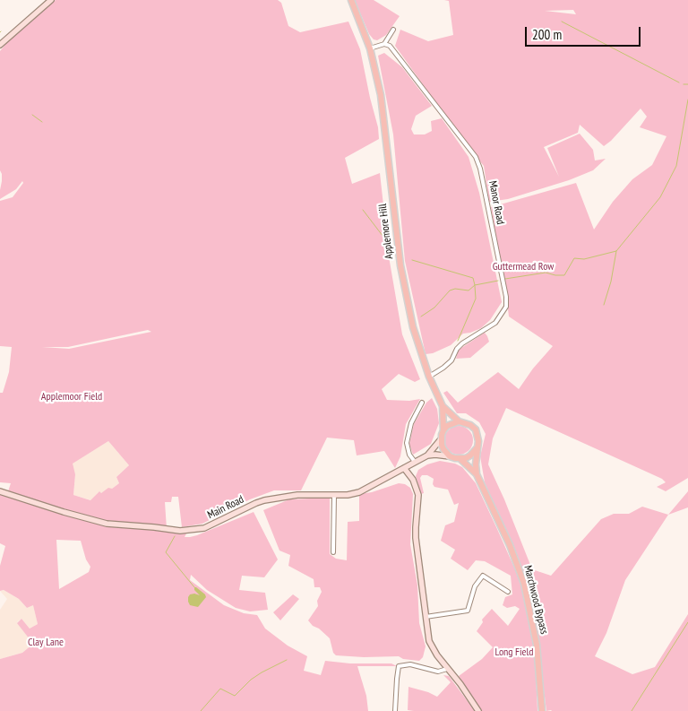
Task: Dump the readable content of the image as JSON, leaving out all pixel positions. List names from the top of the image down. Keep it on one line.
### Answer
{"streets":{"main road":["Applemore Hill","Marchwood Bypass"],"street":["Manor Road","Main Road"]},"crossings":[["Manor Road","Applemore Hill"],["Applemore Hill","Main Road"],["Applemore Hill","Marchwood Bypass"],["Main Road","Marchwood Bypass"]],"parks":["Guttermead Row","Applemoor Field","Clay Lane","Long Field"],"scale_bar":"200 m"}
